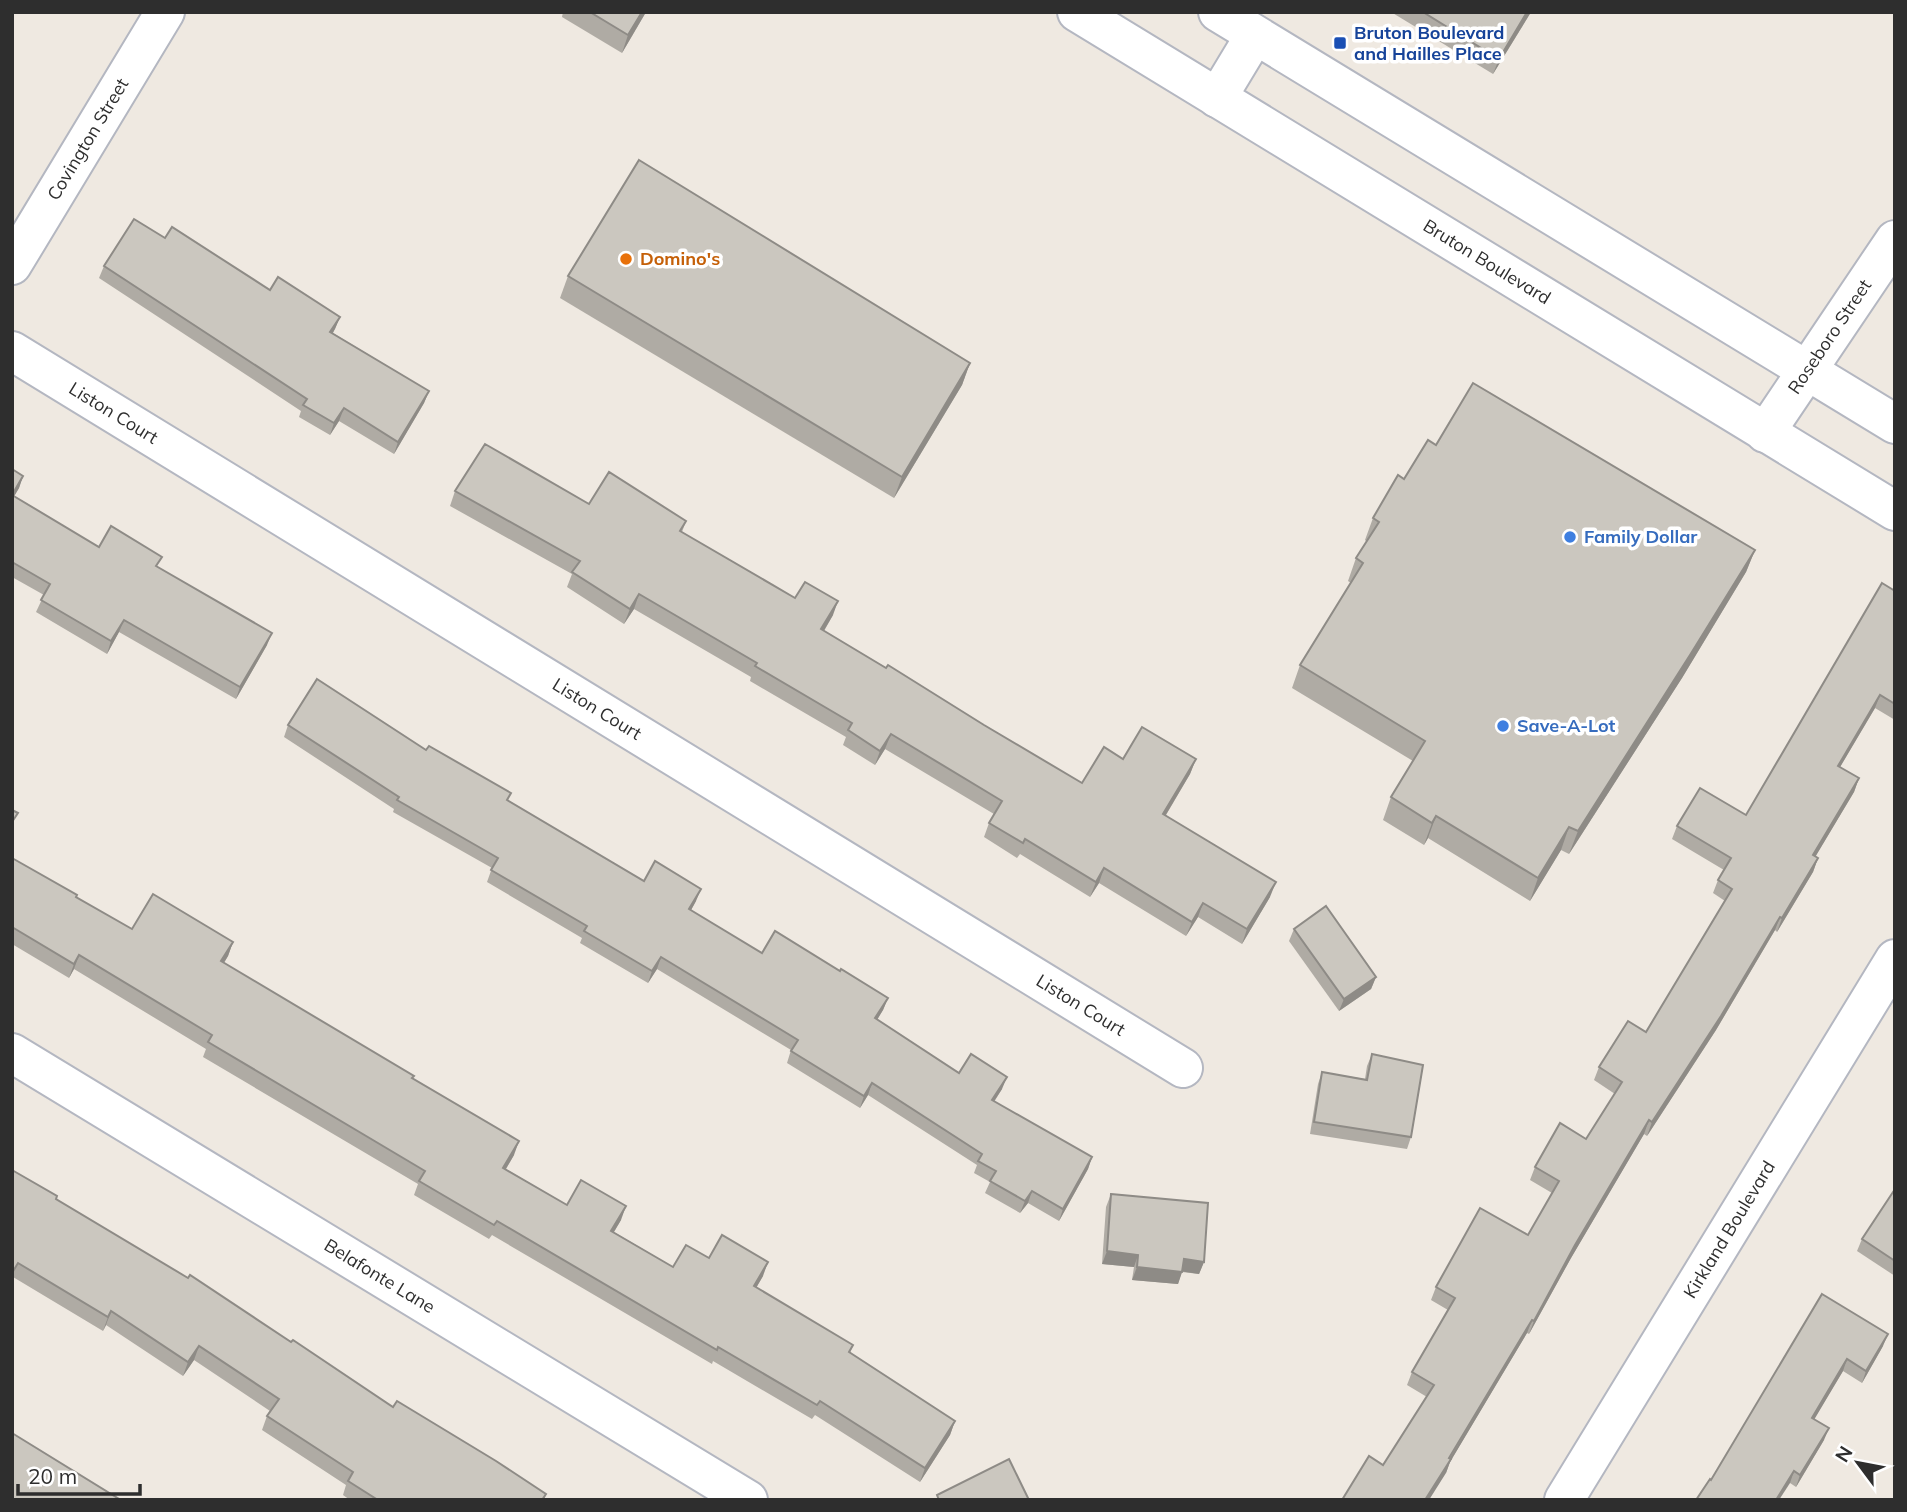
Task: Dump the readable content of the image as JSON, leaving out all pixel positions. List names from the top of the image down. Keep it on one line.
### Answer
{"streets":{"street":["Covington Street","Bruton Boulevard","Roseboro Street","Liston Court","Kirkland Boulevard","Belafonte Lane"]},"crossings":[["Bruton Boulevard","Roseboro Street"]],"places":{"transit":["Bruton Boulevard and Hailles Place"],"other":["Domino's","Family Dollar","Save-A-Lot"]},"scale_bar":"20 m","north":"top left"}
